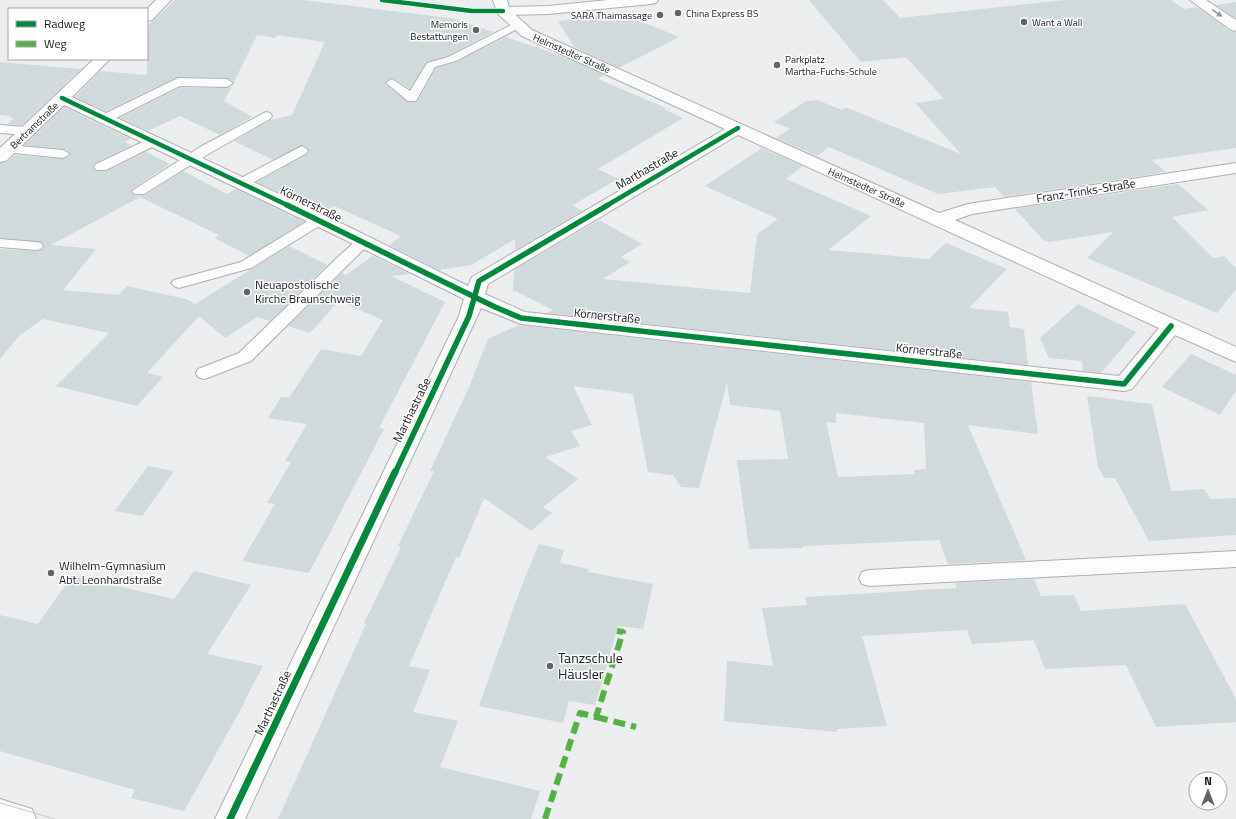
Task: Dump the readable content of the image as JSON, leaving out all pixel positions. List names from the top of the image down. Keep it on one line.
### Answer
{"streets":{"street":["Helmstedter Straße","Bertramstraße","Marthastraße","Franz-Trinks-Straße","Körnerstraße"]},"crossings":[["Helmstedter Straße","Marthastraße"],["Helmstedter Straße","Franz-Trinks-Straße"],["Helmstedter Straße","Körnerstraße"],["Bertramstraße","Körnerstraße"],["Marthastraße","Körnerstraße"]],"places":["China Express BS","SARA Thaimassage","Want a Wall","Memoris Bestattungen","Parkplatz Martha-Fuchs-Schule","Neuapostolische Kirche Braunschweig","Wilhelm-Gymnasium Abt. Leonhardstraße","Tanzschule Häusler"],"legend":["Radweg","Weg"],"north":"top"}
